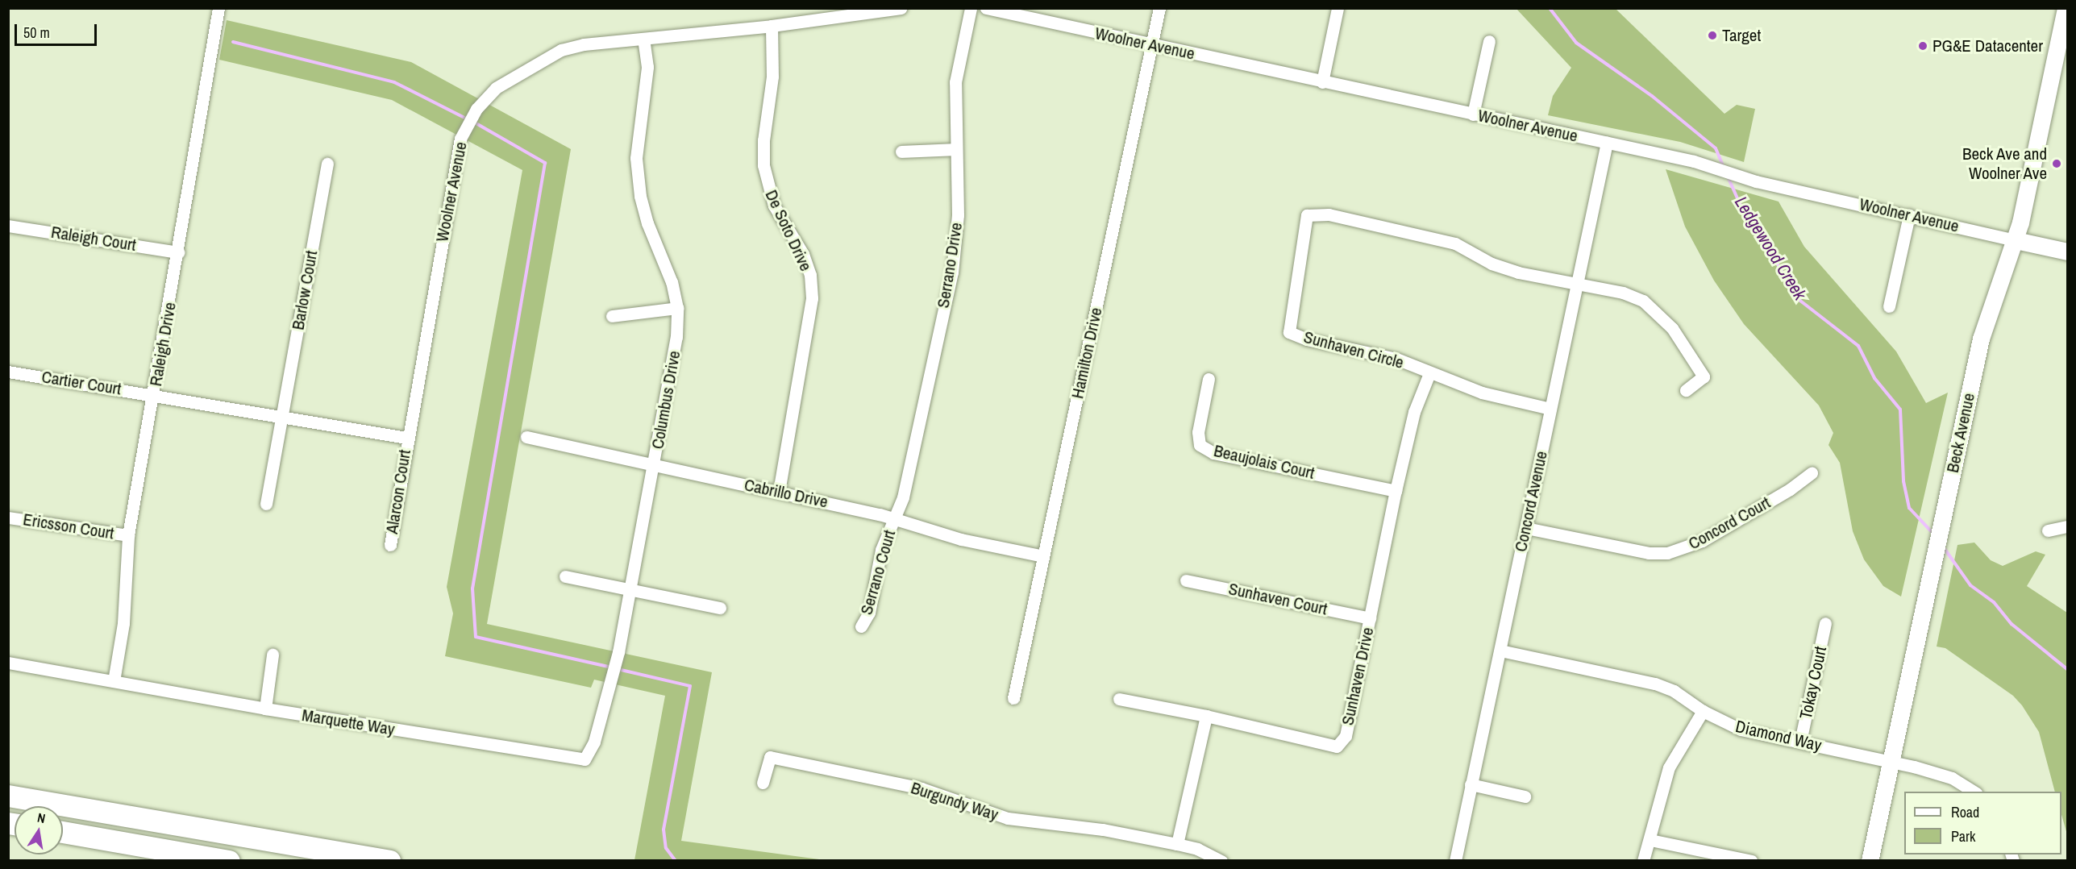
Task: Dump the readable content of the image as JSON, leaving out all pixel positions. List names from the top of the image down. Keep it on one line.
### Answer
{"streets":{"street":["Woolner Avenue","De Soto Drive","Raleigh Court","Serrano Drive","Barlow Court","Raleigh Drive","Sunhaven Circle","Hamilton Drive","Cartier Court","Columbus Drive","Beck Avenue","Beaujolais Court","Alarcon Court","Cabrillo Drive","Concord Avenue","Concord Court","Ericsson Court","Serrano Court","Sunhaven Court","Sunhaven Drive","Tokay Court","Marquette Way","Diamond Way","Burgundy Way"]},"crossings":[["Woolner Avenue","De Soto Drive"],["Woolner Avenue","Hamilton Drive"],["Woolner Avenue","Columbus Drive"],["Woolner Avenue","Beck Avenue"],["Woolner Avenue","Alarcon Court"],["Woolner Avenue","Concord Avenue"],["De Soto Drive","Cabrillo Drive"],["Raleigh Court","Raleigh Drive"],["Serrano Drive","Cabrillo Drive"],["Serrano Drive","Serrano Court"],["Raleigh Drive","Cartier Court"],["Raleigh Drive","Ericsson Court"],["Raleigh Drive","Marquette Way"],["Sunhaven Circle","Concord Avenue"],["Sunhaven Circle","Sunhaven Drive"],["Hamilton Drive","Cabrillo Drive"],["Columbus Drive","Cabrillo Drive"],["Columbus Drive","Marquette Way"],["Beck Avenue","Diamond Way"],["Beaujolais Court","Sunhaven Drive"],["Cabrillo Drive","Serrano Court"],["Concord Avenue","Concord Court"],["Concord Avenue","Diamond Way"],["Sunhaven Court","Sunhaven Drive"],["Tokay Court","Diamond Way"]],"water":["Ledgewood Creek"],"places":["Target","PG&E Datacenter","Beck Ave and Woolner Ave"],"legend":["Road","Park"],"scale_bar":"50 m","north":"top"}
